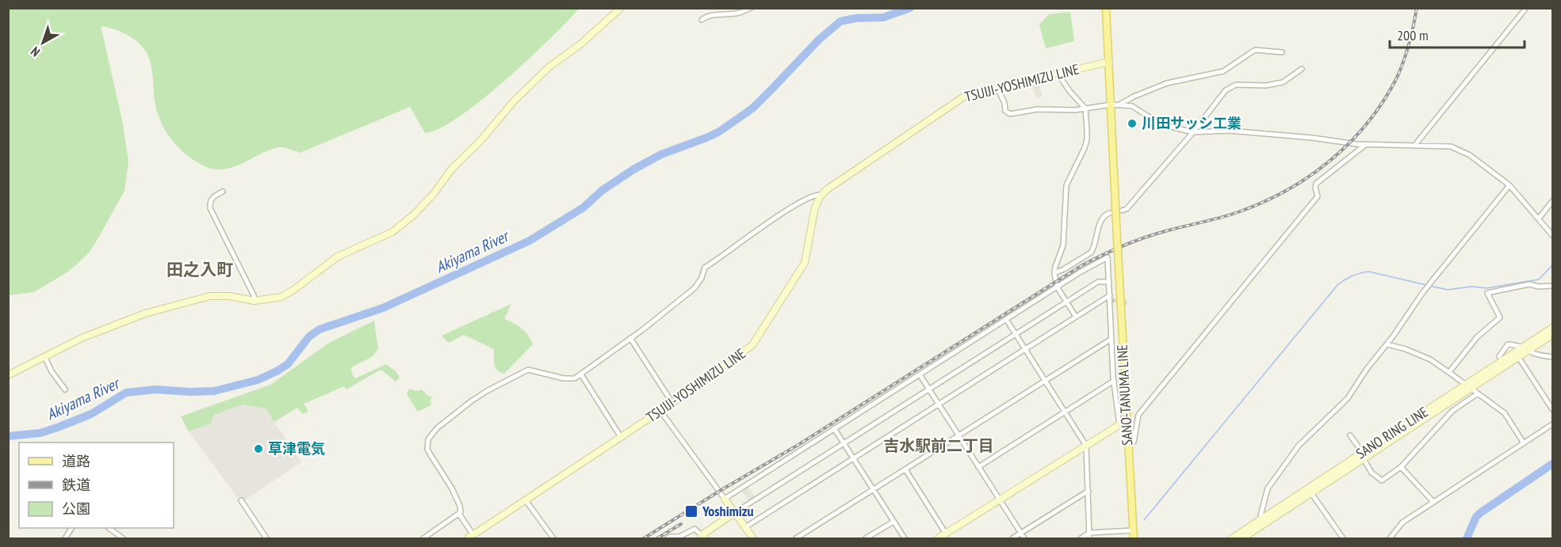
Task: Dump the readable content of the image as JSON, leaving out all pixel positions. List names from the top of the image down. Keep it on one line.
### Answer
{"streets":{"main road":["TSUIJI-YOSHIMIZU LINE","SANO-TANUMA LINE","SANO RING LINE"]},"districts":["田之入町","吉水駅前二丁目"],"water":["Akiyama River"],"places":{"other":["川田サッシ工業","草津電気"],"transit":["Yoshimizu"]},"legend":["道路","鉄道","公園"],"scale_bar":"200 m","north":"bottom left"}
